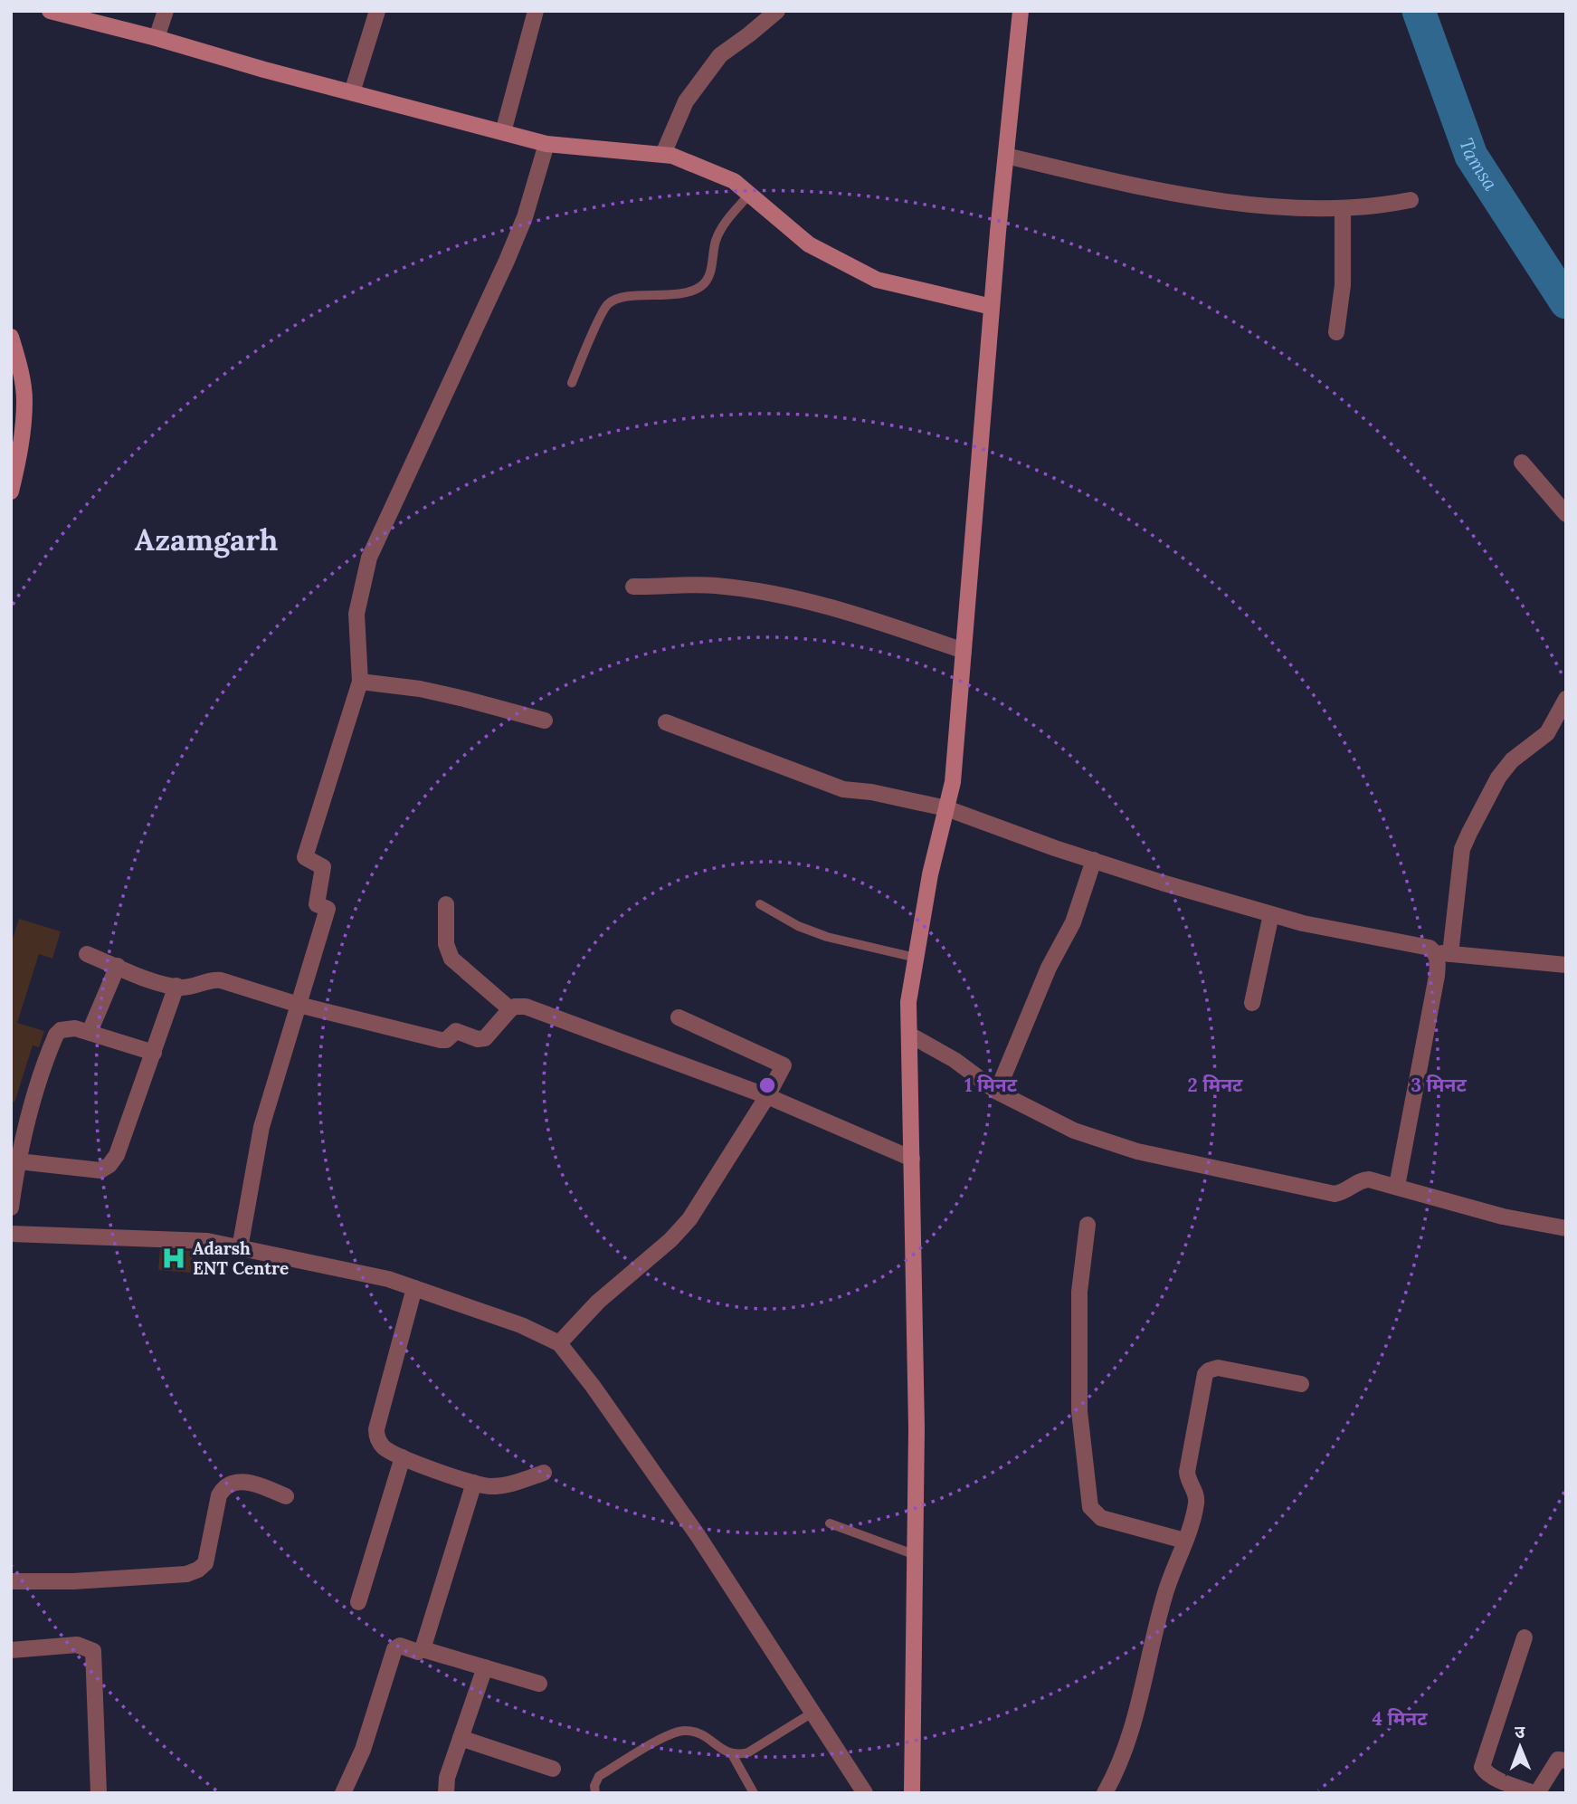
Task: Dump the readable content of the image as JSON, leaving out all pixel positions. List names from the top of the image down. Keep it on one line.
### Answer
{"districts":["Azamgarh"],"water":["Tamsa"],"places":{"hospital":["Adarsh ENT Centre"]},"north":"top","rings":["1 मिनट","2 मिनट","3 मिनट","4 मिनट"]}
